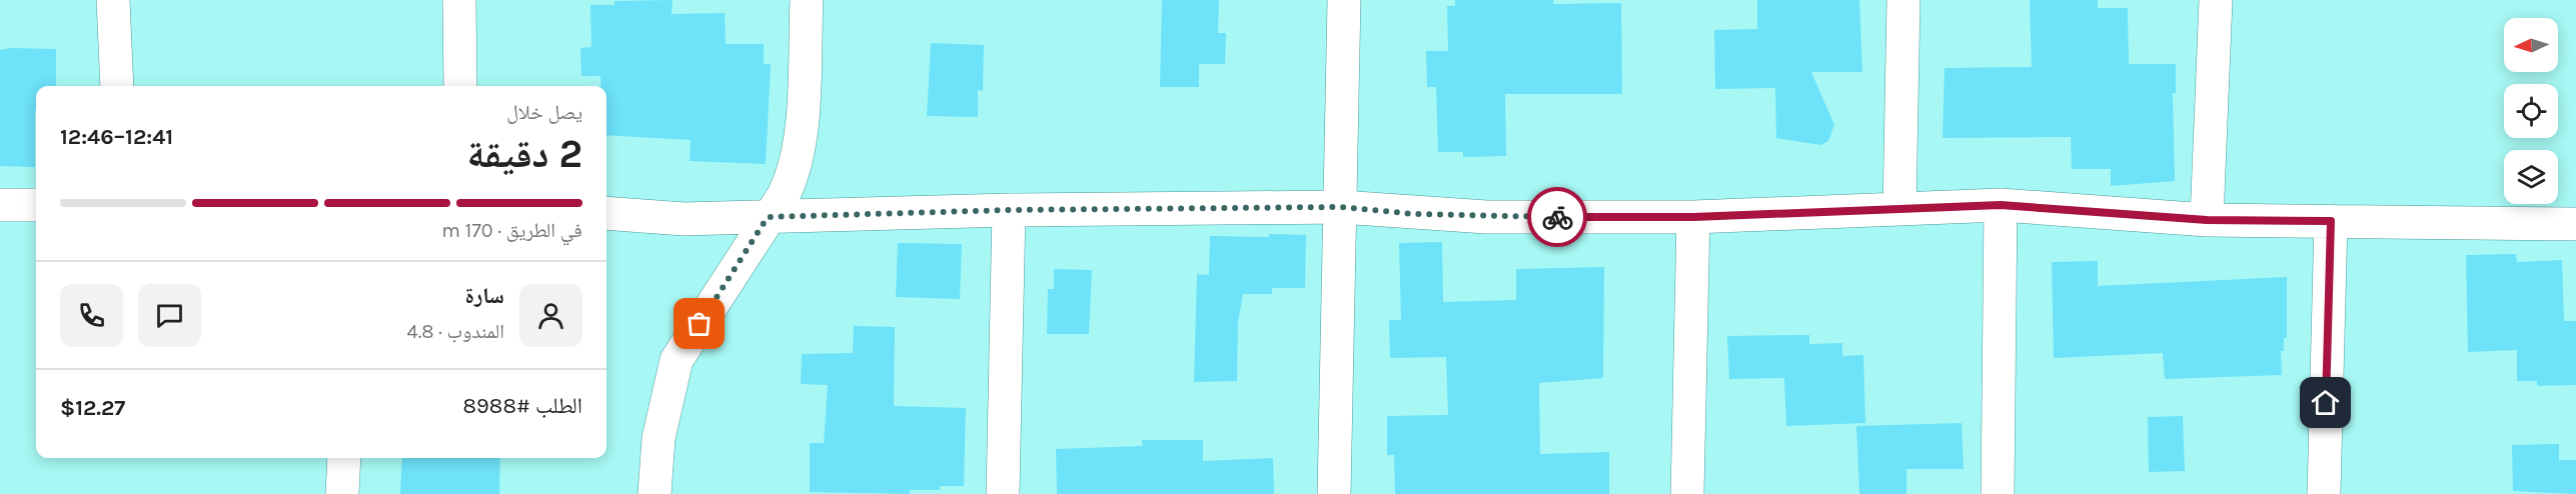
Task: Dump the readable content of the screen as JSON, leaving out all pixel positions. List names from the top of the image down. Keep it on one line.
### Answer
{"north":"left","page":{"heading":["2 دقيقة","يصل خلال","12:41–12:46"],"panel":["سارة","المندوب · 4.8","الطلب #8988","$12.27"],"bar":"في الطريق · 170 m"}}
